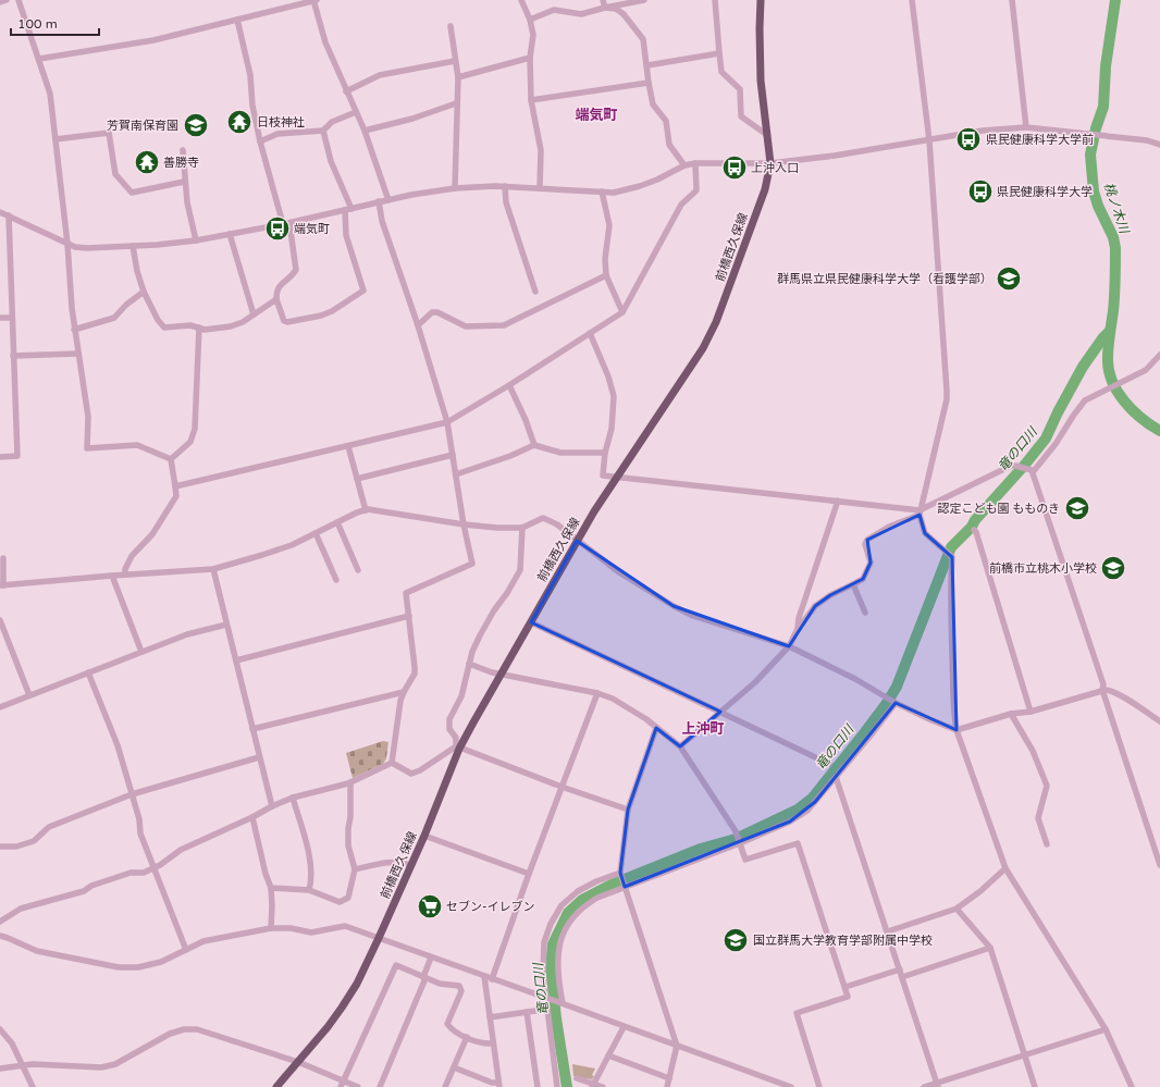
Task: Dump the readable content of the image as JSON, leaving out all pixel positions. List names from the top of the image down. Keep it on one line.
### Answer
{"streets":{"main road":["前橋西久保線"]},"districts":["端気町","上沖町"],"water":["桃ノ木川","竜の口川"],"places":{"temple":["日枝神社","善勝寺"],"school or university":["芳賀南保育園","群馬県立県民健康科学大学（看護学部）","認定こども園 もものき","前橋市立桃木小学校","国立群馬大学教育学部附属中学校"],"bus stop":["県民健康科学大学前","上沖入口","県民健康科学大学","端気町"],"supermarket":["セブン-イレブン"]},"scale_bar":"100 m"}
